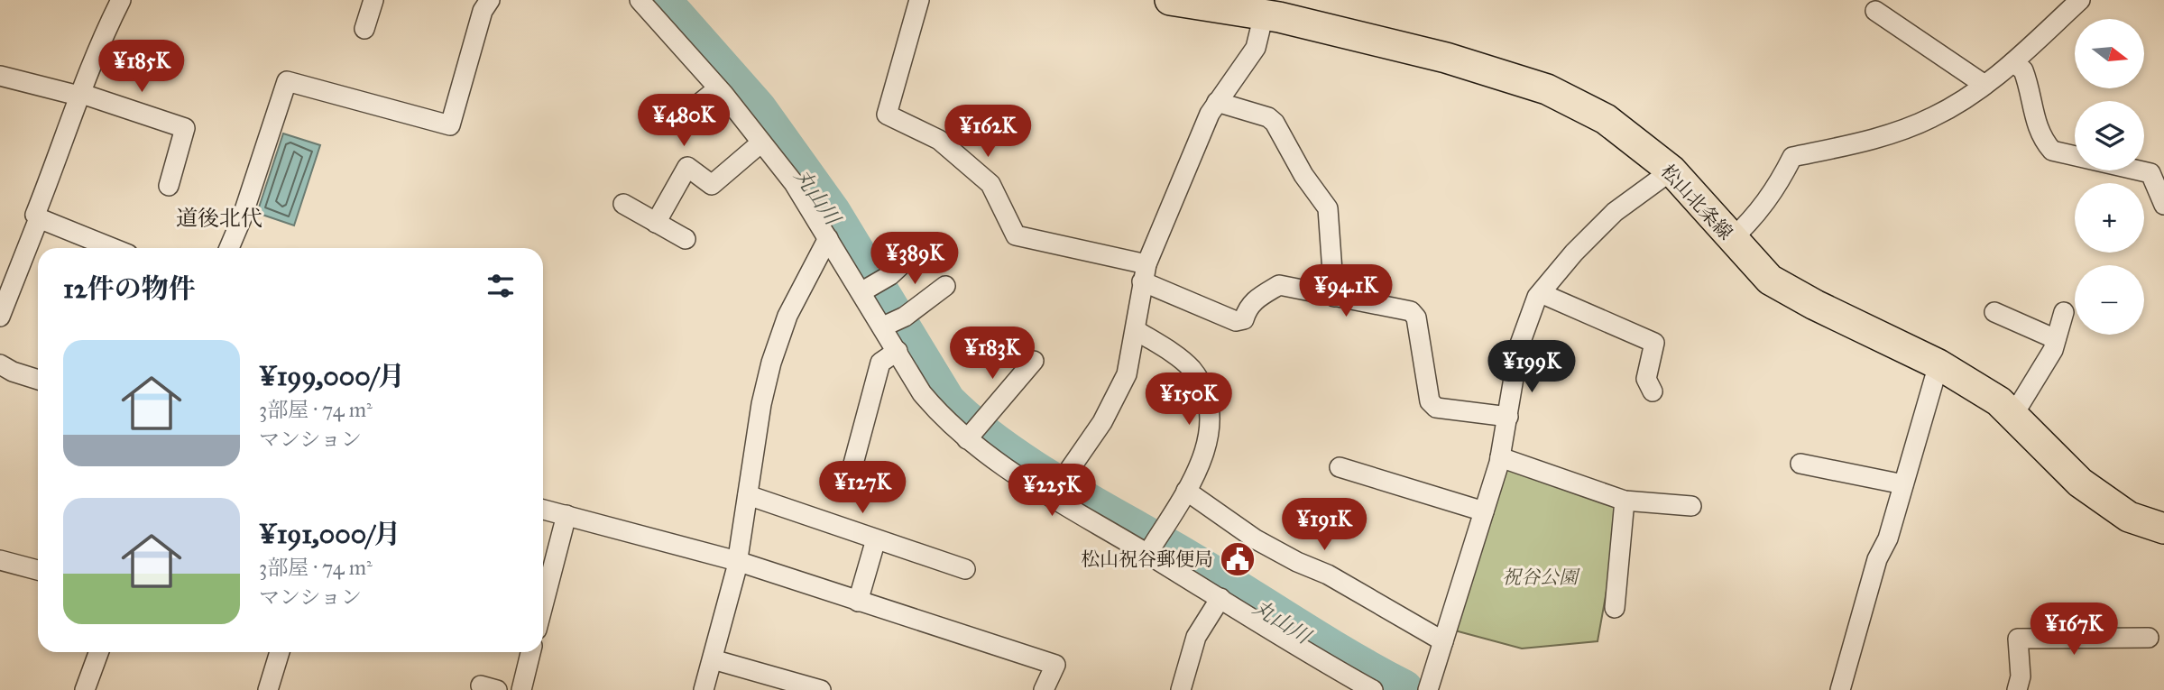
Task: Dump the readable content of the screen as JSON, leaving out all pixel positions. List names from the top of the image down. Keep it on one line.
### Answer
{"streets":{"main road":["松山北条線"]},"districts":["道後北代"],"water":["丸山川"],"parks":["祝谷公園"],"places":{"public building":["松山祝谷郵便局"]},"north":"right","page":{"map_buttons":["+","−"],"price":["¥185K","¥480K","¥162K","¥389K","¥94.1K","¥183K","¥199K","¥150K","¥127K","¥225K","¥191K","¥167K"],"heading":"12件の物件","list":[{"name":"¥199,000/月","note":"3部屋 · 74 m² · マンション"},{"name":"¥191,000/月","note":"3部屋 · 74 m² · マンション"}]}}
